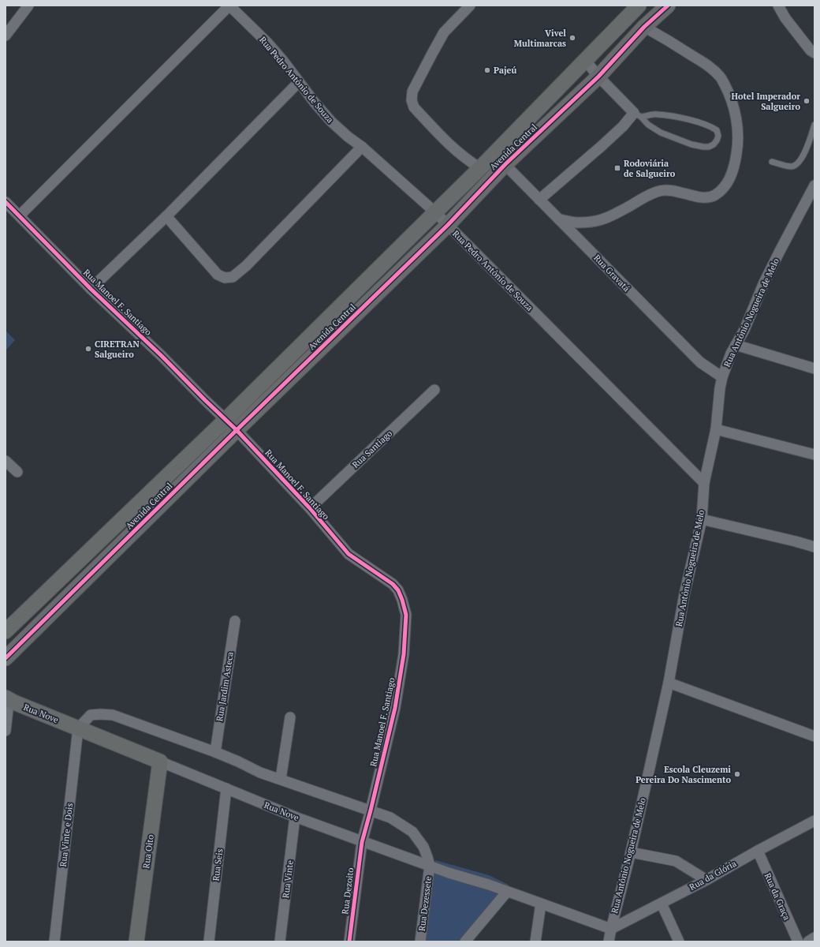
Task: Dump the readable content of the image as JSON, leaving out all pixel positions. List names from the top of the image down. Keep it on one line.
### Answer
{"streets":{"street":["Rua Pedro Antônio de Souza","Avenida Central","Rua Gravatá","Rua Manoel F. Santiago","Rua Antônio Nogueira de Melo","Rua Santiago","Rua Jardim Asteca","Rua Nove","Rua Vinte e Dois","Rua Oito","Rua Seis","Rua da Glória","Rua Vinte","Rua Dezoito","Rua da Graça","Rua Dezessete"]},"crossings":[["Rua Pedro Antônio de Souza","Avenida Central"],["Rua Pedro Antônio de Souza","Rua Antônio Nogueira de Melo"],["Avenida Central","Rua Gravatá"],["Avenida Central","Rua Manoel F. Santiago"],["Rua Gravatá","Rua Antônio Nogueira de Melo"],["Rua Manoel F. Santiago","Rua Santiago"],["Rua Manoel F. Santiago","Rua Nove"],["Rua Manoel F. Santiago","Rua Dezoito"],["Rua Antônio Nogueira de Melo","Rua Nove"],["Rua Antônio Nogueira de Melo","Rua da Glória"],["Rua Nove","Rua Vinte e Dois"],["Rua Nove","Rua Oito"],["Rua Nove","Rua Seis"],["Rua Nove","Rua da Glória"],["Rua Nove","Rua Vinte"],["Rua Nove","Rua Dezoito"],["Rua Nove","Rua Dezessete"],["Rua da Glória","Rua da Graça"]],"places":{"other":["Vivel Multimarcas","Pajeú","Hotel Imperador Salgueiro","CIRETRAN Salgueiro","Escola Cleuzemi Pereira Do Nascimento"],"transit":["Rodoviária de Salgueiro"]}}
